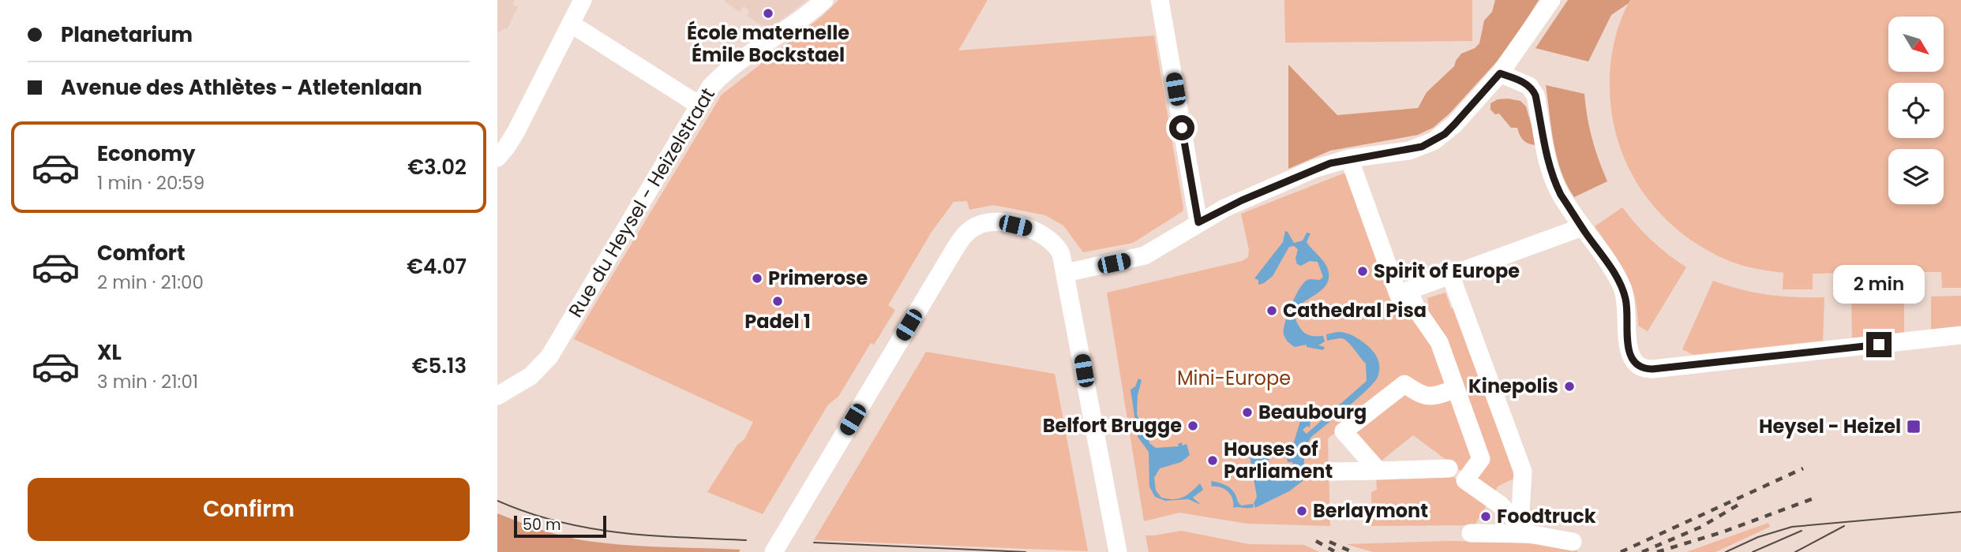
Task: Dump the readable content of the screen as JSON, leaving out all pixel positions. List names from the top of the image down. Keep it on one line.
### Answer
{"streets":{"street":["Rue du Heysel - Heizelstraat"]},"parks":["Mini-Europe"],"places":{"other":["École maternelle Émile Bockstael","Spirit of Europe","Primerose","Padel 1","Cathedral Pisa","Kinepolis","Beaubourg","Belfort Brugge","Houses of Parliament","Berlaymont","Foodtruck"],"transit":["Heysel - Heizel"]},"scale_bar":"50 m","north":"bottom right","page":{"banner":["Planetarium","Avenue des Athlètes - Atletenlaan"],"list":[{"name":"Economy","note":"1 min · 20:59","value":"€3.02"},{"name":"Comfort","note":"2 min · 21:00","value":"€4.07"},{"name":"XL","note":"3 min · 21:01","value":"€5.13"}],"bubble":"2 min","buttons":"Confirm","scale":"50 m"}}
